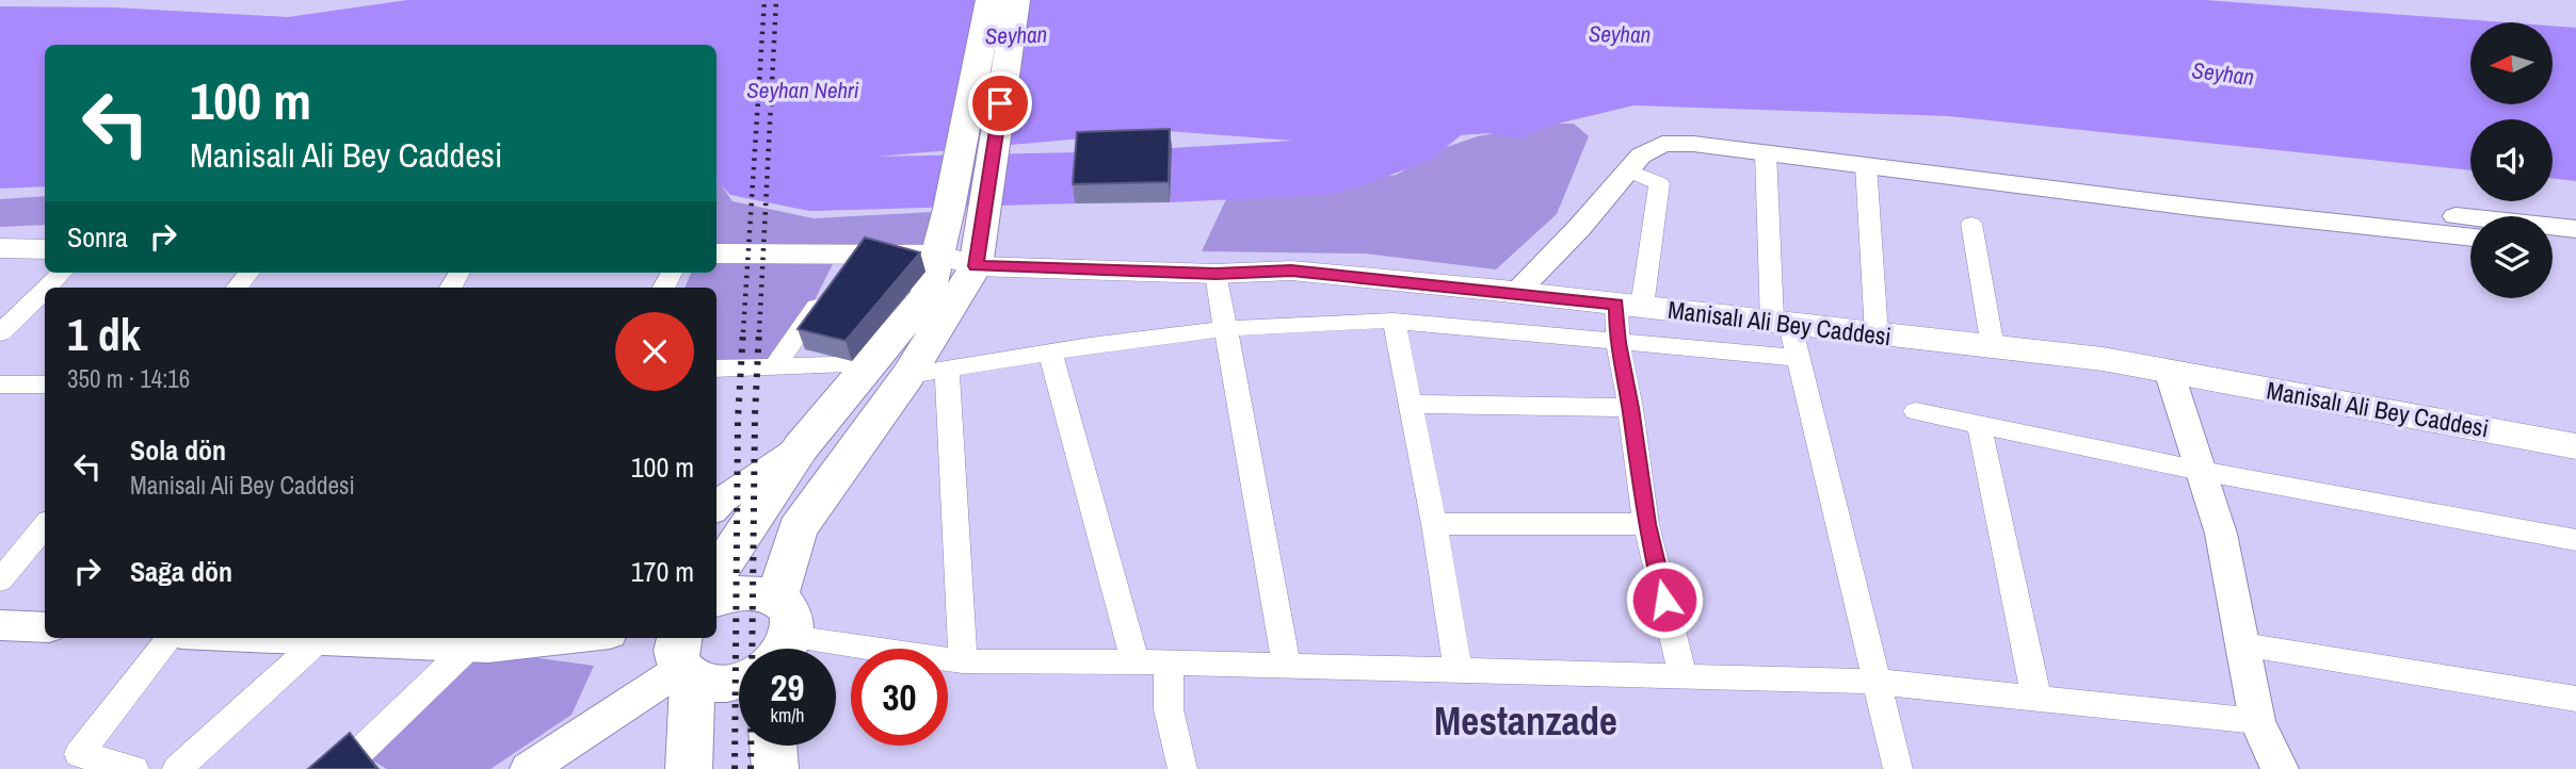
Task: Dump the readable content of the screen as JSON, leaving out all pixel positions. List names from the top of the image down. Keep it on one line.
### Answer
{"streets":{"main road":["Manisalı Ali Bey Caddesi"]},"districts":["Mestanzade"],"water":["Seyhan","Seyhan Nehri"],"north":"left","page":{"turn":["100 m","Manisalı Ali Bey Caddesi"],"then":"Sonra","heading":["1 dk","350 m · 14:16"],"list":[{"name":"Sola dön","note":"Manisalı Ali Bey Caddesi","value":"100 m"},{"name":"Sağa dön","value":"170 m"}],"speed":"29 km/h","limit":"30"}}
